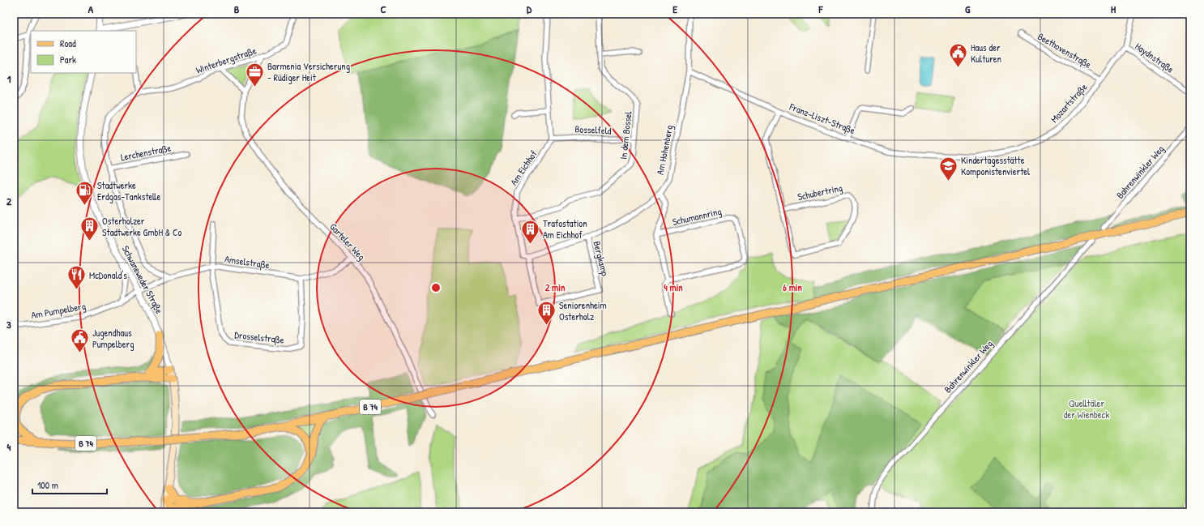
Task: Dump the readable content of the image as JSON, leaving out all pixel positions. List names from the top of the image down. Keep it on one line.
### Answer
{"streets":{"main road":["Schwaneweder Straße","B 74"],"street":["Beethovenstraße","Haydnstraße","Winterbergstraße","Mozartstraße","Franz-Liszt-Straße","Bosselfeld","In dem Bossel","Am Hohenberg","Lerchenstraße","Am Eichhof","Bahrenwinkler Weg","Schubertring","Schumannring","Garteler Weg","Bergkamp","Amselstraße","Am Pumpelberg","Drosselstraße"]},"crossings":[["Beethovenstraße","Mozartstraße"],["Haydnstraße","Mozartstraße"],["Winterbergstraße","Garteler Weg"],["Mozartstraße","Franz-Liszt-Straße"],["Franz-Liszt-Straße","Am Hohenberg"],["Franz-Liszt-Straße","Schubertring"],["Bosselfeld","In dem Bossel"],["Bosselfeld","Am Eichhof"],["In dem Bossel","Am Eichhof"],["Am Hohenberg","Am Eichhof"],["Am Hohenberg","Schumannring"],["Am Hohenberg","Bergkamp"],["Am Eichhof","Bergkamp"],["Garteler Weg","Amselstraße"],["Amselstraße","Schwaneweder Straße"],["Amselstraße","Am Pumpelberg"],["Amselstraße","Drosselstraße"],["Schwaneweder Straße","Am Pumpelberg"]],"parks":["Quelltäler der Wienbeck"],"places":{"public building":["Haus der Kulturen","Jugendhaus Pumpelberg"],"office":["Barmenia Versicherung - Rüdiger Heit"],"school or university":["Kindertagesstätte Komponistenviertel"],"fuel station":["Stadtwerke Erdgas-Tankstelle"],"building":["Osterholzer Stadtwerke GmbH & Co","Trafostation Am Eichhof","Seniorenheim Osterholz"],"restaurant":["McDonald's"]},"legend":["Road","Park"],"scale_bar":"100 m","grid":{"columns":["A","B","C","D","E","F","G","H"],"rows":["1","2","3","4"]},"rings":["2 min","4 min","6 min"]}
